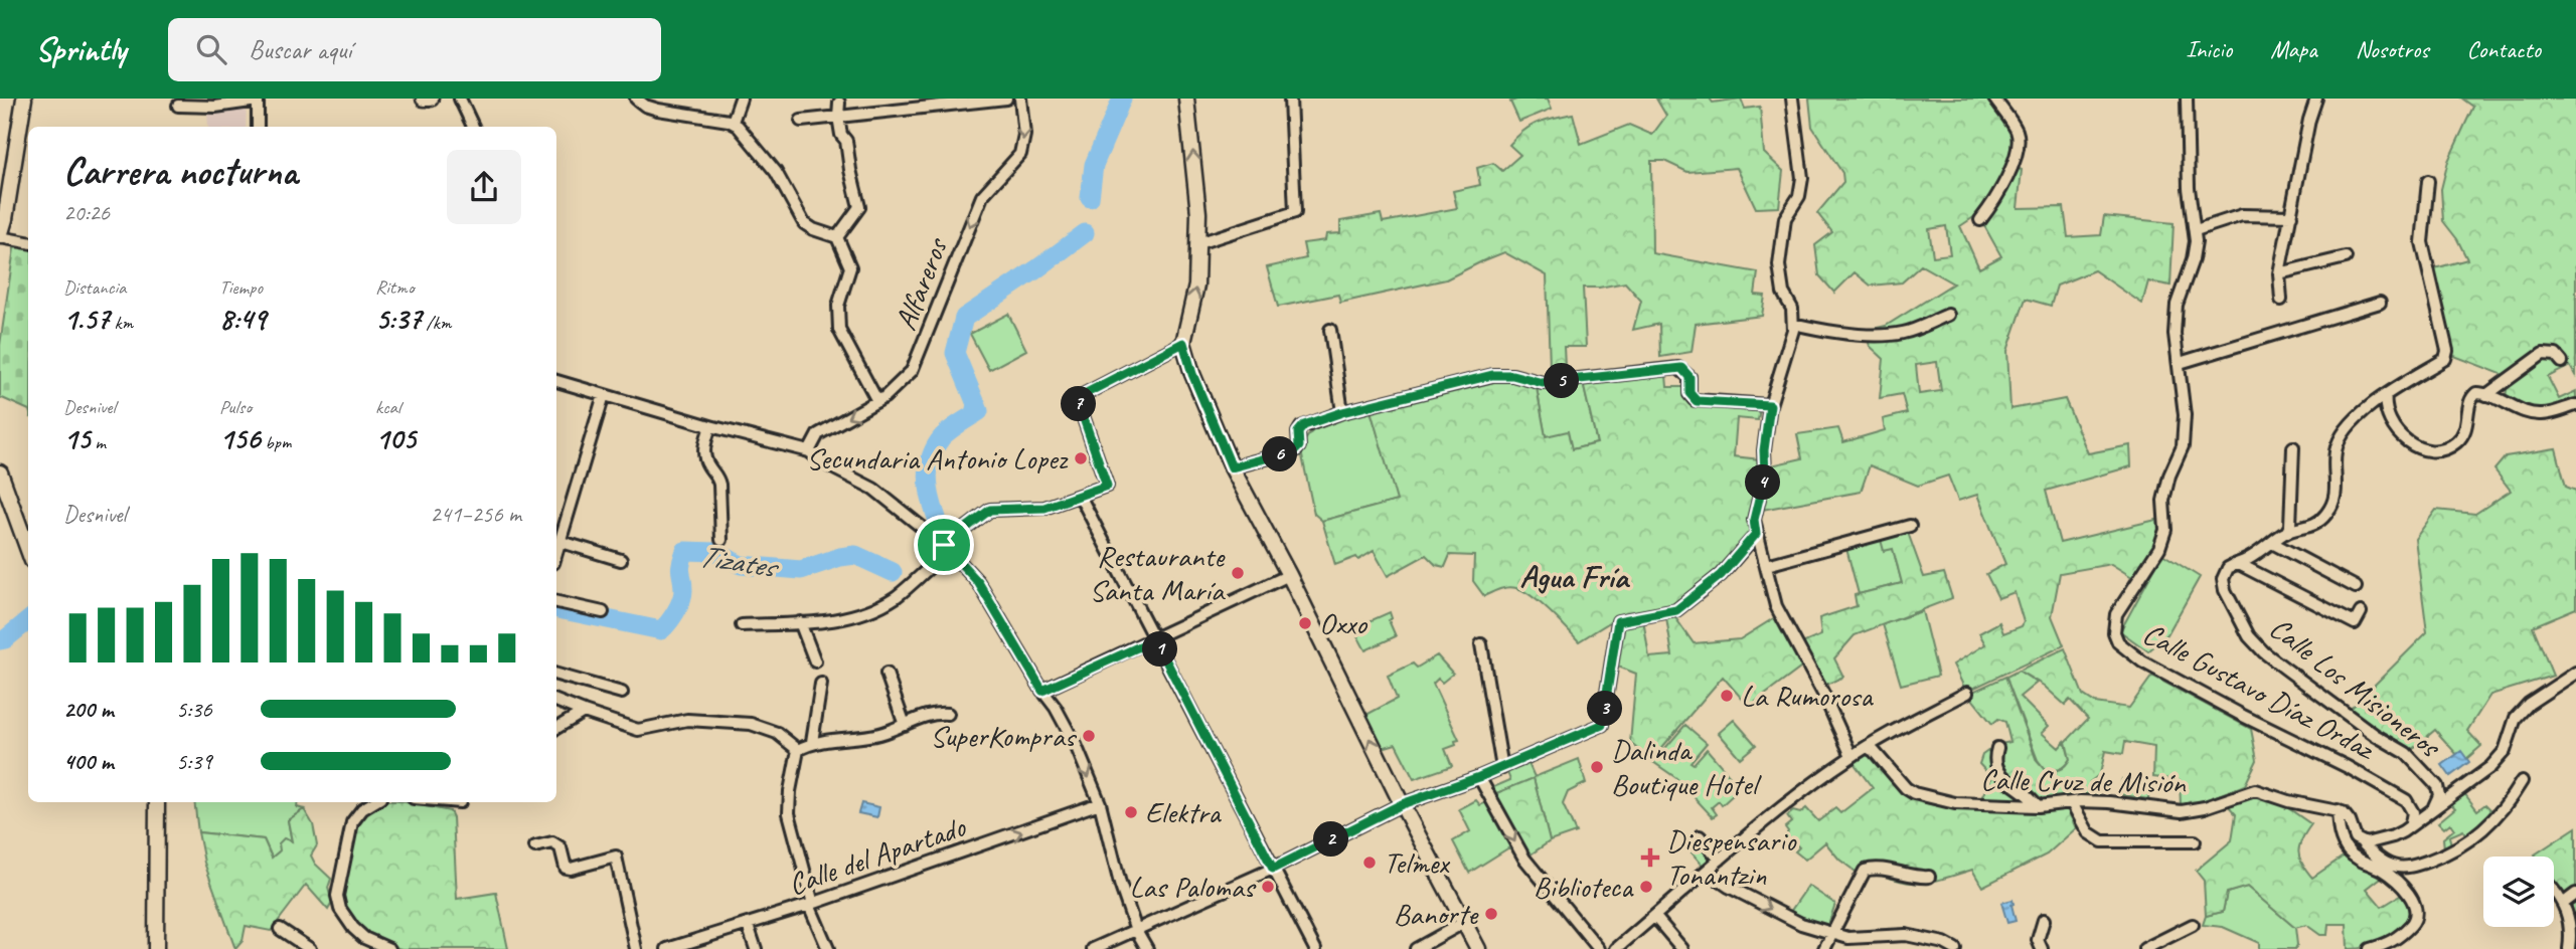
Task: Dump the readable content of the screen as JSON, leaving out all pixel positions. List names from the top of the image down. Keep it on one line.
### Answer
{"streets":{"street":["Alfareros","Calle Los Misioneros","Calle Gustavo Díaz Ordaz","Calle Cruz de Misión","Calle del Apartado"]},"one_way":["Alfareros","Calle del Apartado"],"districts":["Agua Fría"],"water":["Tizates"],"places":{"other":["Secundaria Antonio Lopez","Restaurante Santa María","Oxxo","La Rumorosa","SuperKompras","Dalinda Boutique Hotel","Elektra","Telmex","Las Palomas","Biblioteca","Banorte"],"health":["Diespensario Tonantzin"]},"page":{"header":"Sprintly","search":"Buscar aquí","nav":["Inicio","Mapa","Nosotros","Contacto"],"heading":["Carrera nocturna","20:26"],"stats":[["Distancia","1.57 km"],["Tiempo","8:49"],["Ritmo","5:37 /km"],["Desnivel","15 m"],["Pulso","156 bpm"],["kcal","105"]],"pins":["5","7","6","4","1","3","2"],"chart":["Desnivel","241–256 m"],"list":[{"name":"200 m","note":"5:36"},{"name":"400 m","note":"5:39"}]}}
